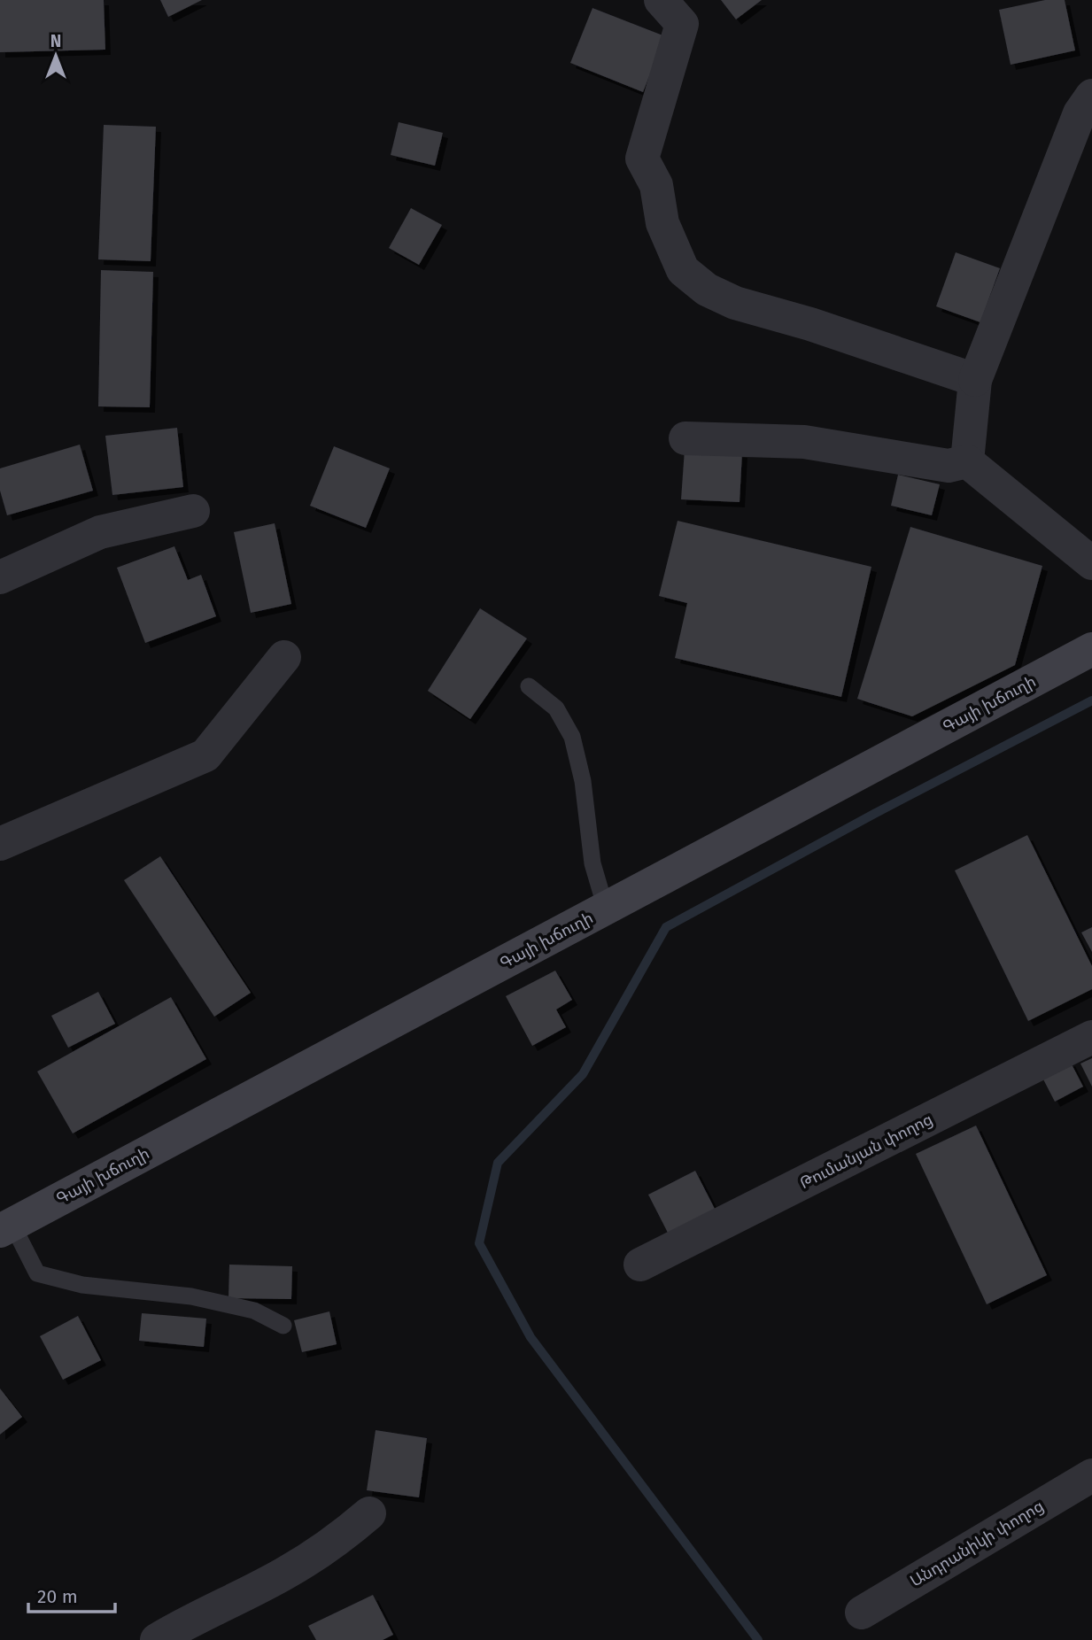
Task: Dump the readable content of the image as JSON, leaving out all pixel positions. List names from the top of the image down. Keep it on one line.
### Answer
{"streets":{"main road":["Գայի խճուղի"],"street":["Թումանյան փողոց","Անդրանիկի փողոց"]},"scale_bar":"20 m","north":"top"}
